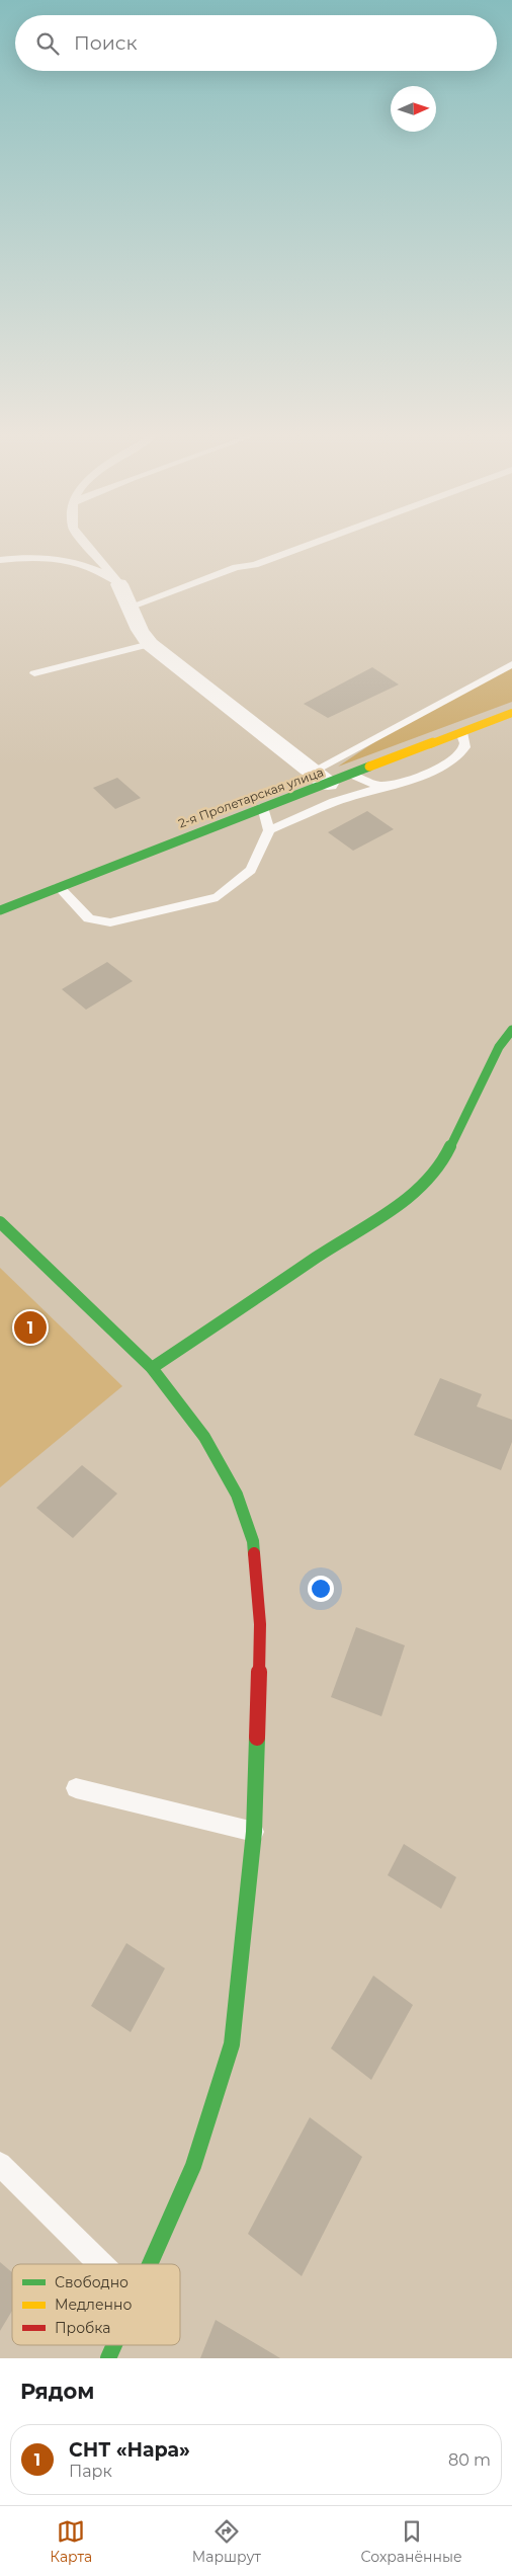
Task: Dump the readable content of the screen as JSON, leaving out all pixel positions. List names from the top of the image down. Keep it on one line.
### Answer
{"streets":{"street":["2-я Пролетарская улица"]},"legend":["Свободно","Медленно","Пробка"],"north":"right","page":{"search":"Поиск","pins":"1","heading":"Рядом","list":[{"mark":"1","name":"СНТ «Нара»","note":"Парк","value":"80 m"}],"nav":["Карта","Маршрут","Сохранённые"]}}
